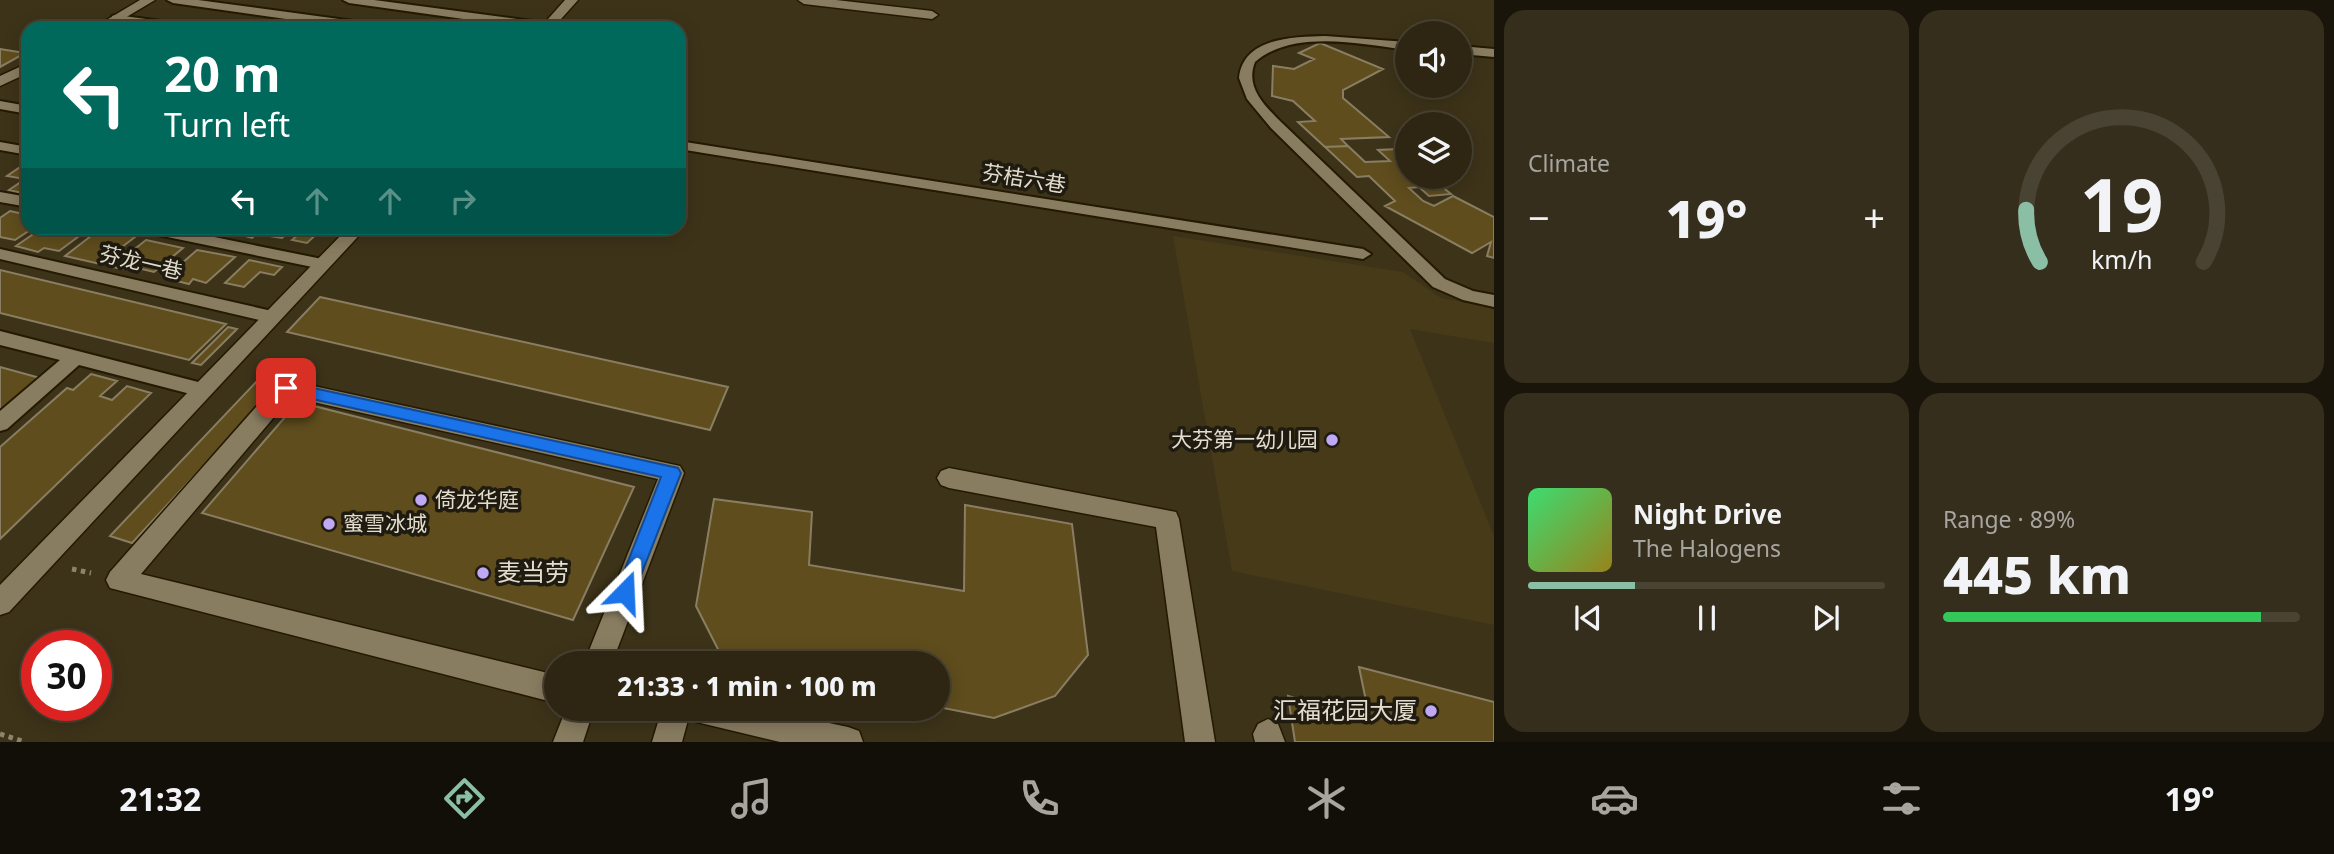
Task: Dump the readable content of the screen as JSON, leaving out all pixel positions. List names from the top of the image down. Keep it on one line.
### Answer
{"streets":{"lane":["芬桔六巷","芬龙一巷"]},"places":["大芬第一幼儿园","倚龙华庭","蜜雪冰城","麦当劳","汇福花园大厦"],"page":{"tile":["Climate",["Range · 89%","445 km"]],"turn":["20 m","Turn left"],"heat":["−","19°","+"],"song":["Night Drive","The Halogens"],"limit":"30","trip":"21:33 · 1 min · 100 m","tabs":["21:32","19°"],"gauge":["19","km/h"]}}
